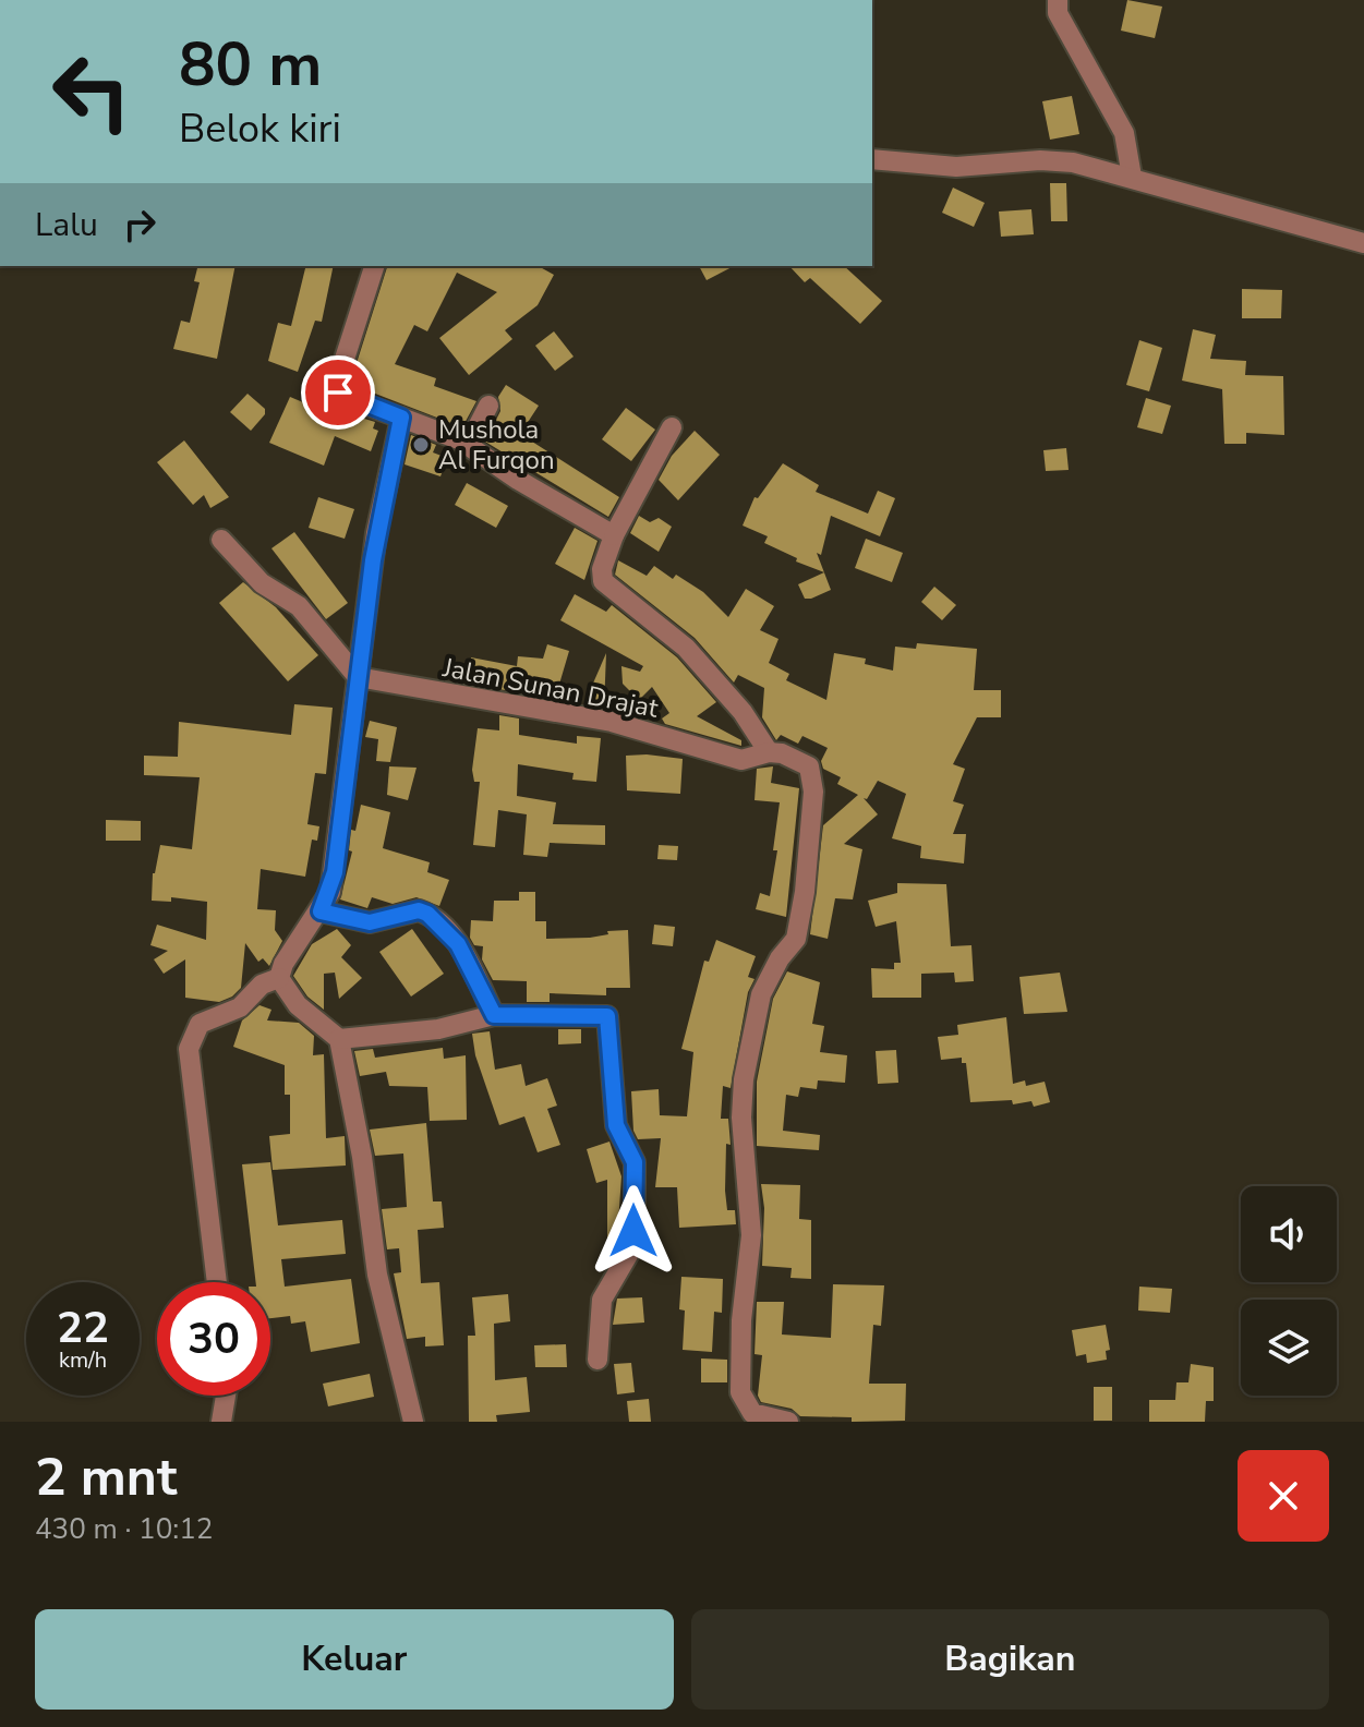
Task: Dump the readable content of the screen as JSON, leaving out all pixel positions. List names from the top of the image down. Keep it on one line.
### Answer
{"streets":{"street":["Jalan Sunan Drajat"]},"places":["Mushola Al Furqon"],"page":{"turn":["80 m","Belok kiri"],"then":"Lalu","speed":"22 km/h","limit":"30","heading":["2 mnt","430 m · 10:12"],"buttons":["Keluar","Bagikan"]}}
